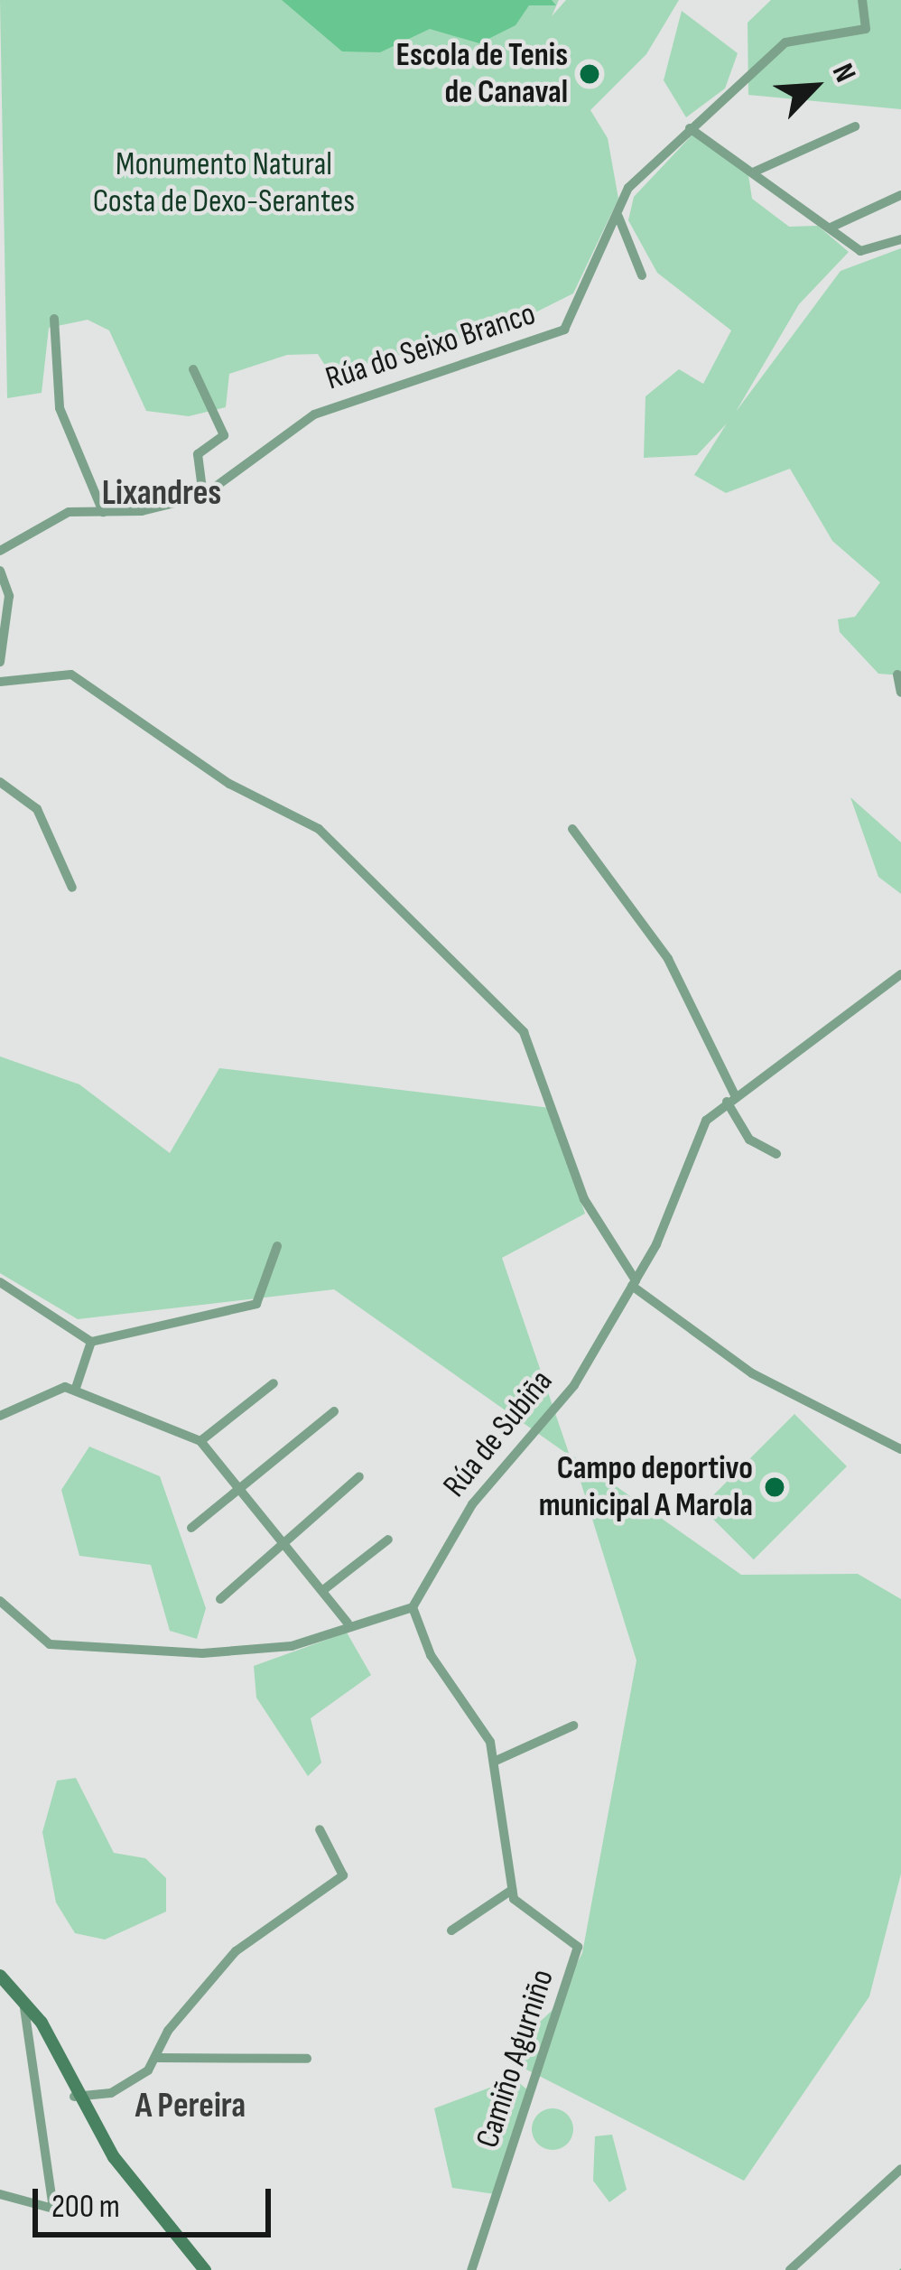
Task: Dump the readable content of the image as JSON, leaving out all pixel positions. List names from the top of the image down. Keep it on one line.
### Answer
{"streets":{"street":["Rúa do Seixo Branco","Rúa de Subiña","Camiño Agurniño"]},"districts":["Lixandres","A Pereira"],"parks":["Monumento Natural Costa de Dexo-Serantes"],"places":["Escola de Tenis de Canaval","Campo deportivo municipal A Marola"],"scale_bar":"200 m","north":"top right"}
